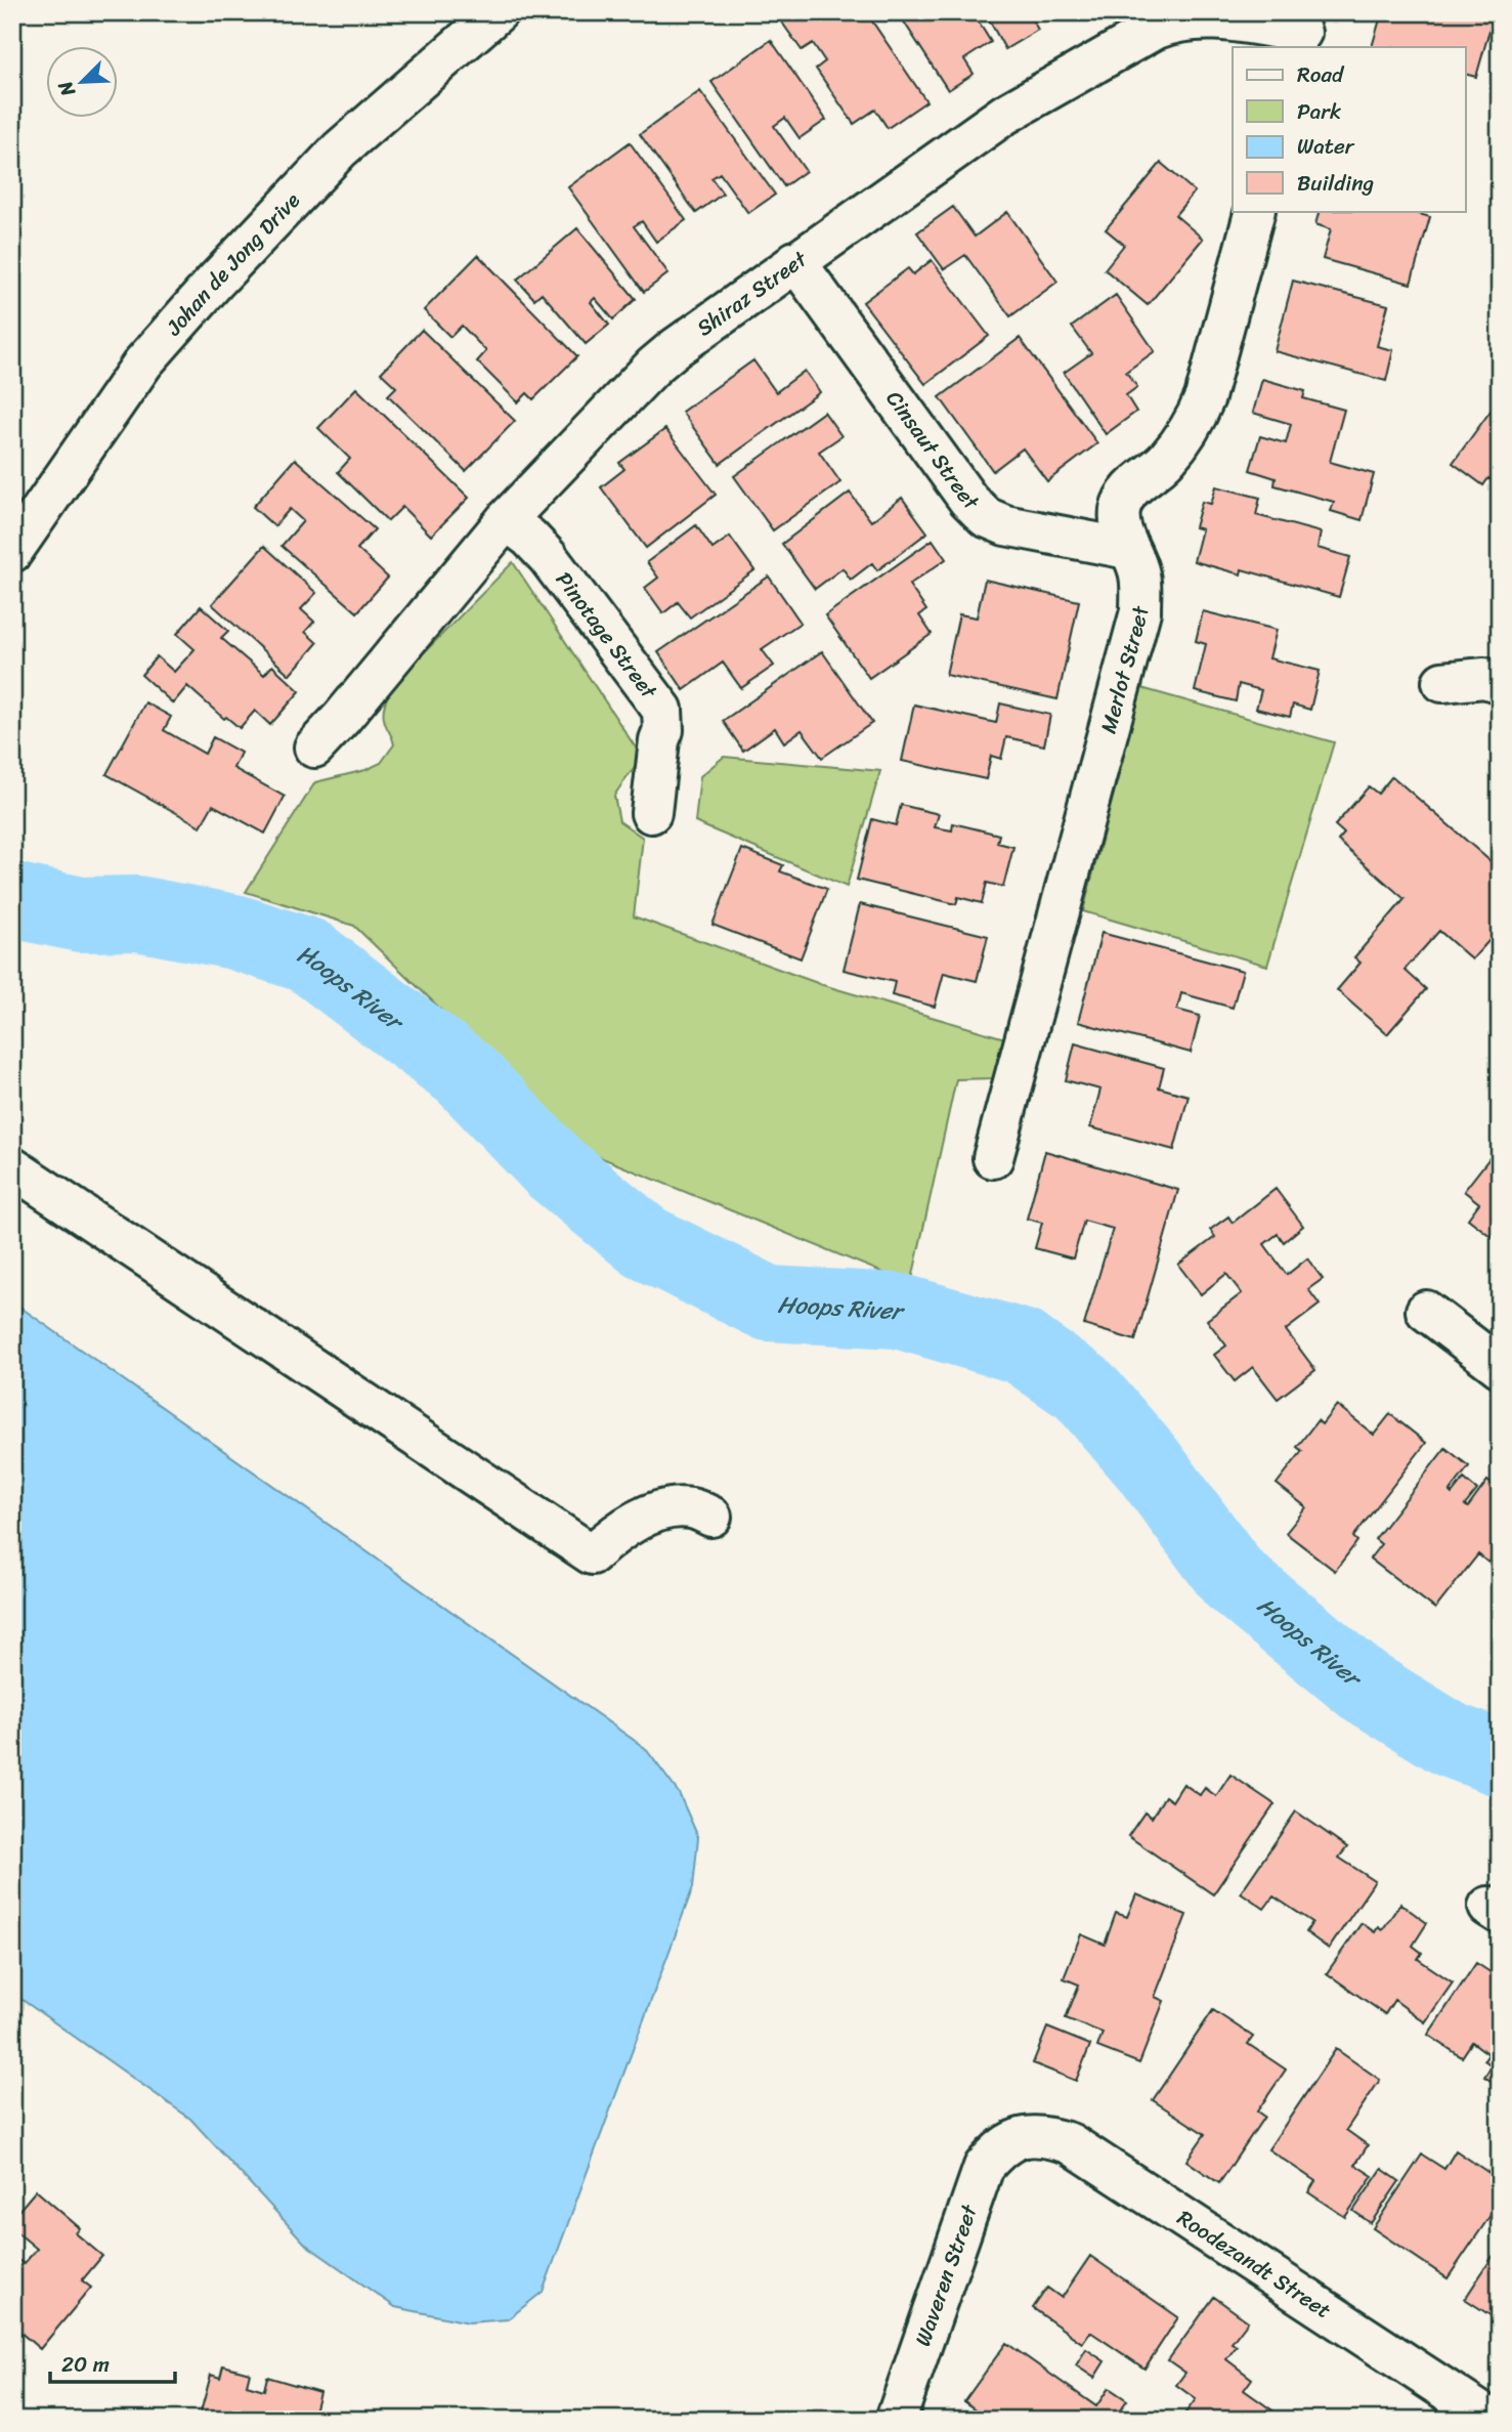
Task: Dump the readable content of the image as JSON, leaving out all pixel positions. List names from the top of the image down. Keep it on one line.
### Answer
{"streets":{"street":["Johan de Jong Drive","Shiraz Street","Cinsaut Street","Pinotage Street","Merlot Street","Roodezandt Street","Waveren Street"]},"crossings":[["Shiraz Street","Cinsaut Street"],["Shiraz Street","Pinotage Street"],["Cinsaut Street","Merlot Street"],["Roodezandt Street","Waveren Street"]],"water":["Hoops River"],"legend":["Road","Park","Water","Building"],"scale_bar":"20 m","north":"bottom left"}
